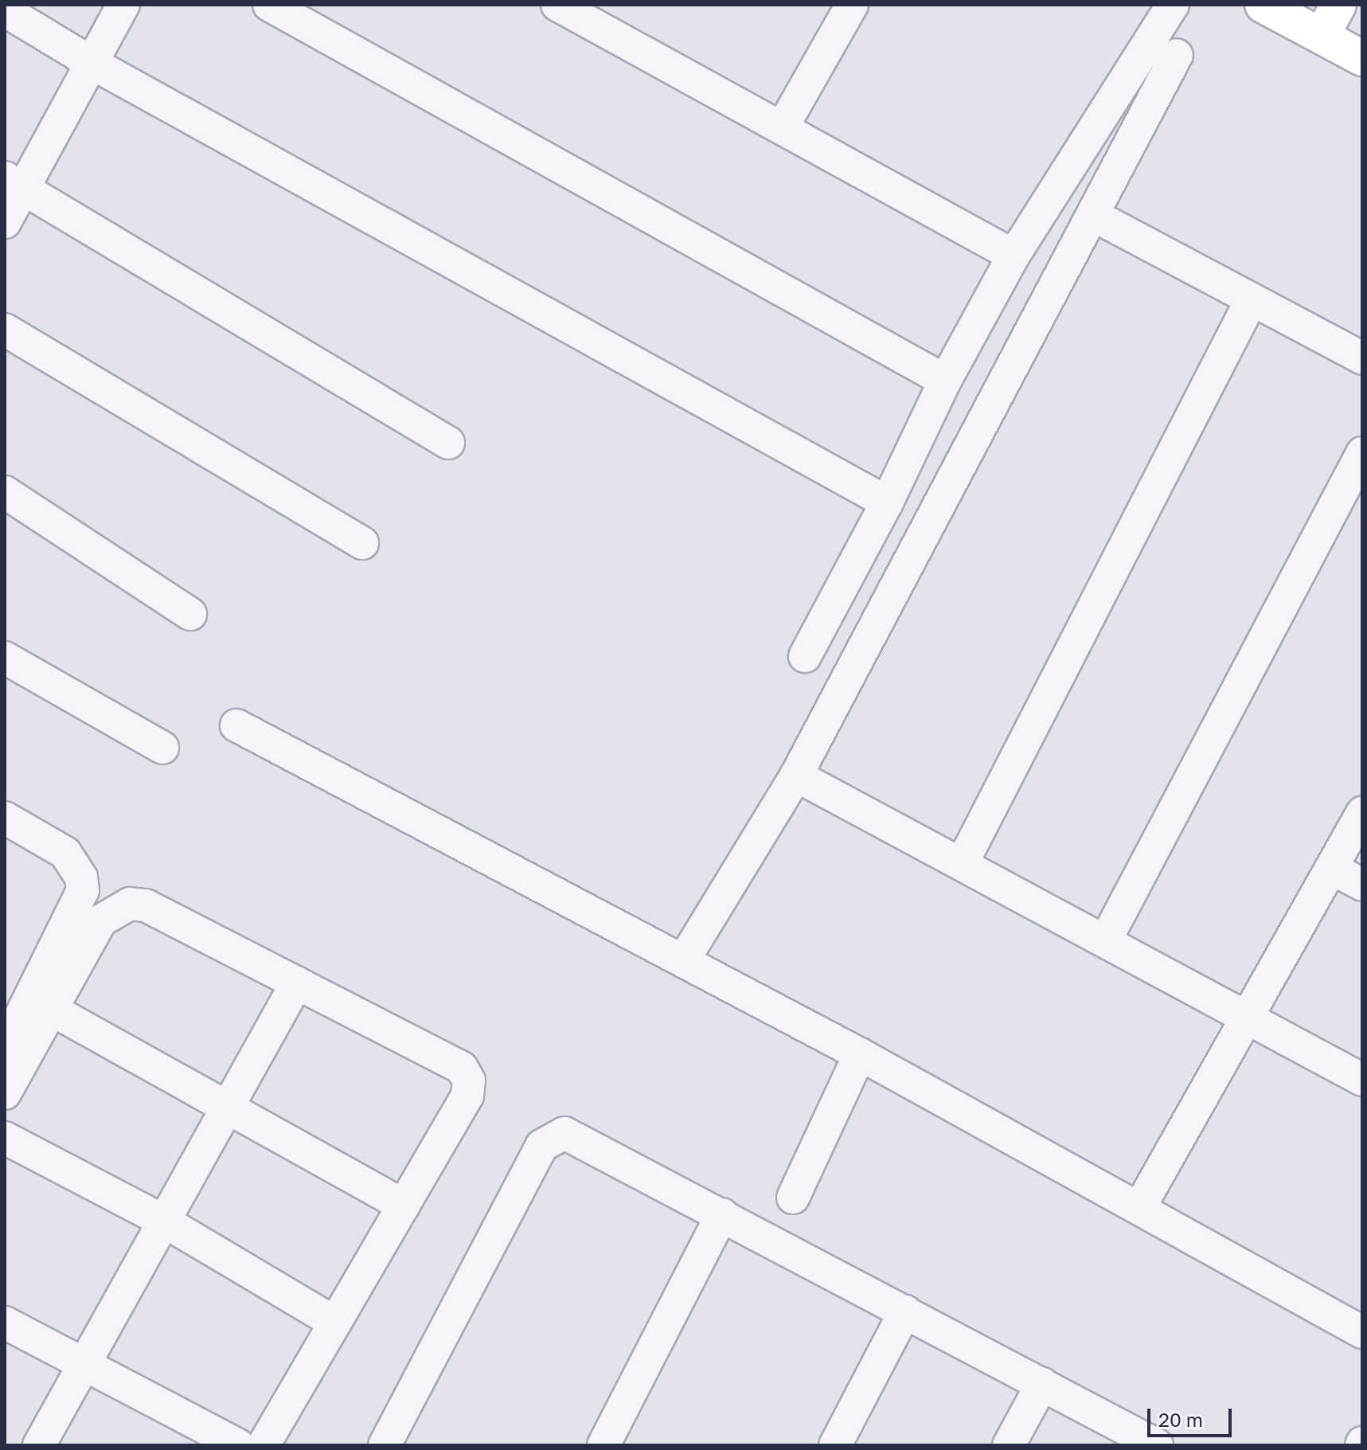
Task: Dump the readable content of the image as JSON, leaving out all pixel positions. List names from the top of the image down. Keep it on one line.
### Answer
{"scale_bar":"20 m"}
